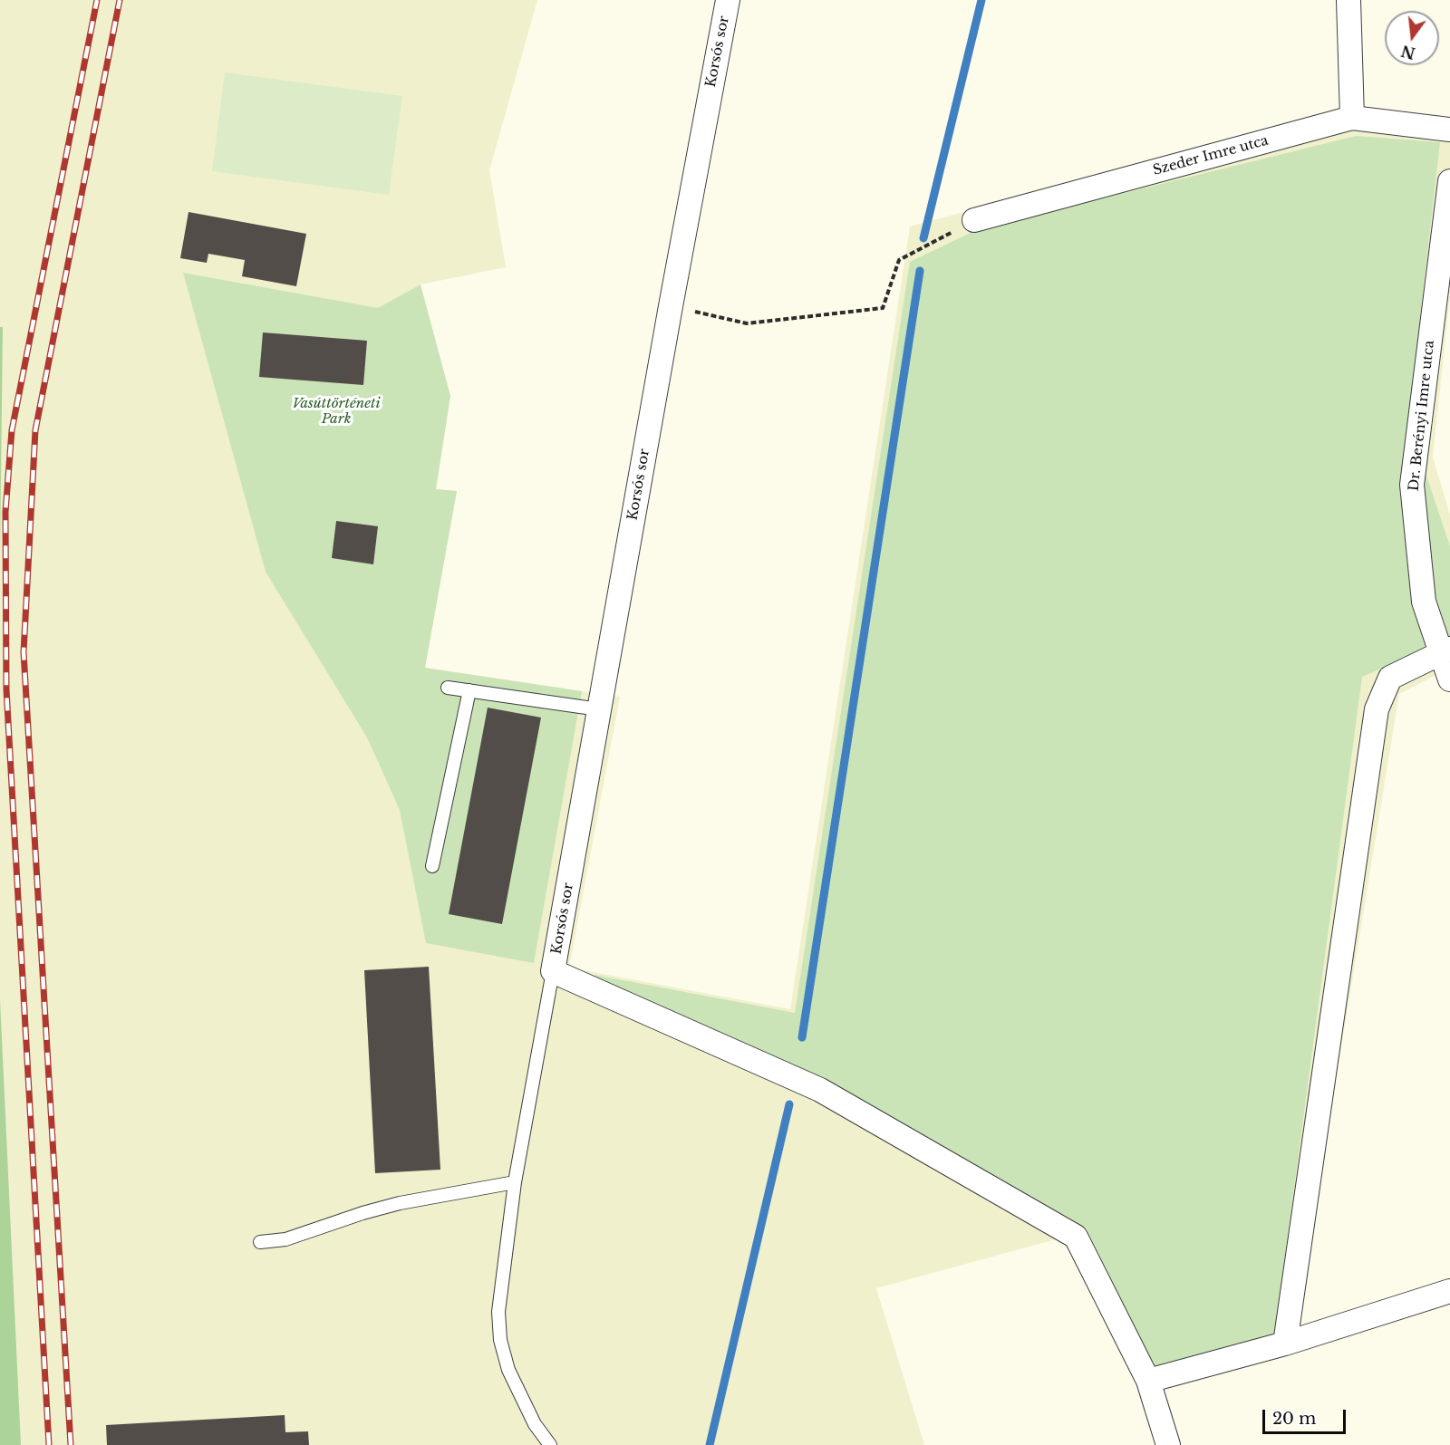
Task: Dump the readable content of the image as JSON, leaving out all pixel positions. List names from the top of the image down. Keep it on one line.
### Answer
{"streets":{"street":["Korsós sor","Szeder Imre utca","Dr. Berényi Imre utca"]},"parks":["Vasúttörténeti Park"],"scale_bar":"20 m","north":"bottom"}
